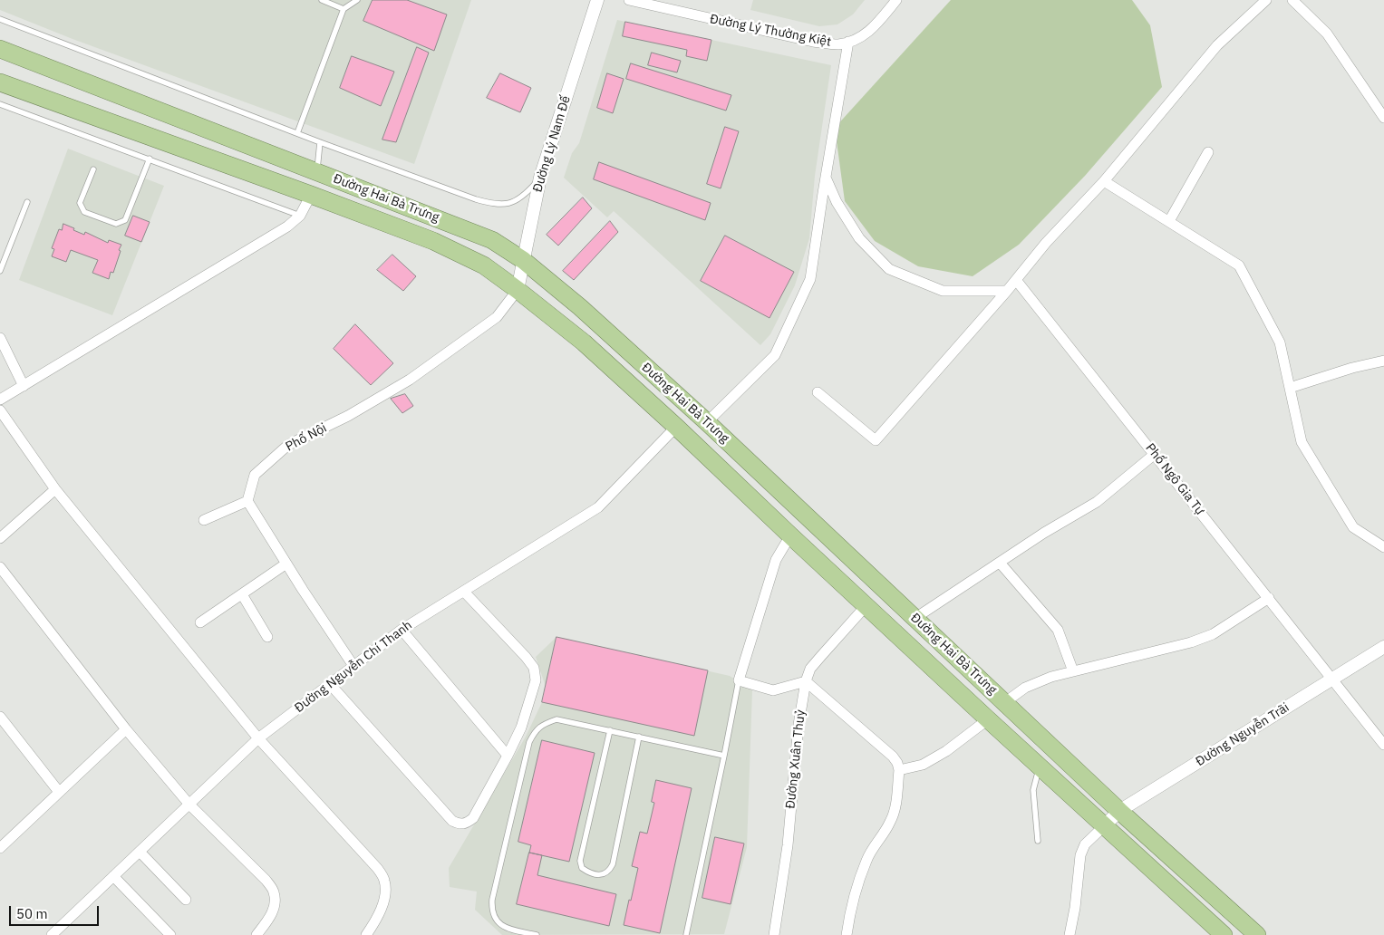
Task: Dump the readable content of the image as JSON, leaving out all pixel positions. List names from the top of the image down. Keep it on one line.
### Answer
{"streets":{"highway":["Đường Hai Bà Trưng"],"street":["Đường Lý Thường Kiệt","Đường Lý Nam Đế","Phố Nội","Phố Ngô Gia Tự","Đường Nguyễn Chí Thanh","Đường Nguyễn Trãi","Đường Xuân Thuỷ"]},"crossings":[["Đường Lý Nam Đế","Đường Hai Bà Trưng"],["Đường Lý Nam Đế","Phố Nội"],["Đường Hai Bà Trưng","Phố Nội"],["Đường Hai Bà Trưng","Đường Nguyễn Chí Thanh"],["Đường Hai Bà Trưng","Đường Nguyễn Trãi"],["Đường Hai Bà Trưng","Đường Xuân Thuỷ"],["Phố Ngô Gia Tự","Đường Nguyễn Trãi"]],"scale_bar":"50 m"}
